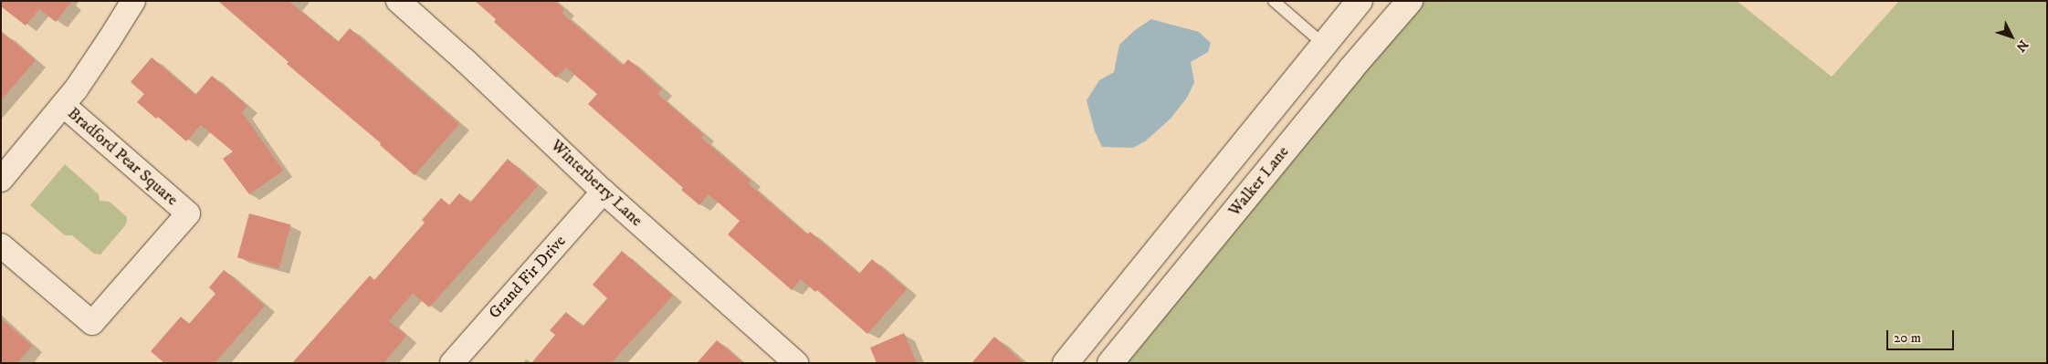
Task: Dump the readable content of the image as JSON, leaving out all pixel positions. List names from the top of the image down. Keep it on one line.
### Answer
{"streets":{"street":["Bradford Pear Square","Walker Lane","Winterberry Lane","Grand Fir Drive"]},"crossings":[["Winterberry Lane","Grand Fir Drive"]],"scale_bar":"20 m","north":"bottom right"}
